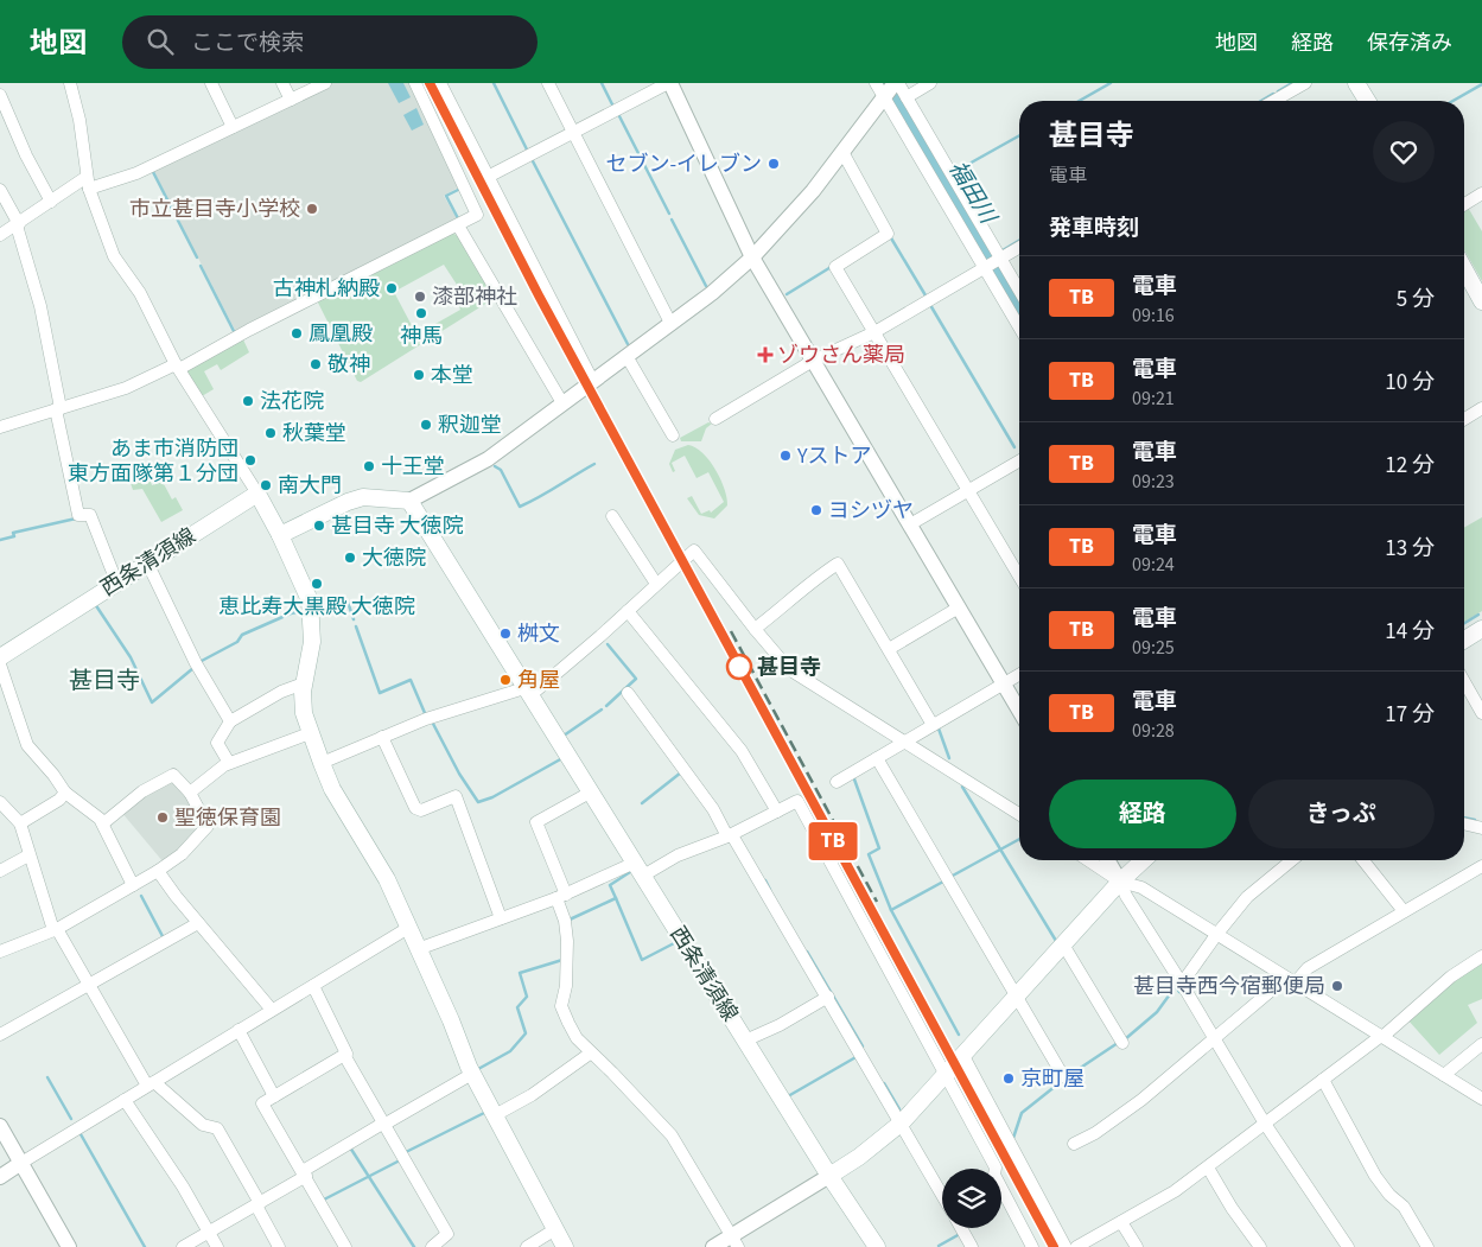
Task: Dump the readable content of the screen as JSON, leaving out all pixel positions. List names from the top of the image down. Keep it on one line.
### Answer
{"streets":{"main road":["西条清須線"]},"districts":["甚目寺"],"water":["福田川"],"places":{"other":["セブン-イレブン","市立甚目寺小学校","古神札納殿","漆部神社","神馬","鳳凰殿","敬神","本堂","法花院","釈迦堂","秋葉堂","Yストア","あま市消防団 東方面隊第１分団","十王堂","南大門","ヨシヅヤ","甚目寺 大徳院","大徳院","恵比寿大黒殿 大徳院","桝文","甚目寺","角屋","聖徳保育園","甚目寺西今宿郵便局","京町屋"],"health":["ゾウさん薬局"]},"page":{"header":"地図","search":"ここで検索","nav":["地図","経路","保存済み"],"on_map":"TB","heading":[["甚目寺","電車"],"発車時刻"],"list":[{"mark":"TB","name":"電車","note":"09:16","value":"5 分"},{"mark":"TB","name":"電車","note":"09:21","value":"10 分"},{"mark":"TB","name":"電車","note":"09:23","value":"12 分"},{"mark":"TB","name":"電車","note":"09:24","value":"13 分"},{"mark":"TB","name":"電車","note":"09:25","value":"14 分"},{"mark":"TB","name":"電車","note":"09:28","value":"17 分"}],"buttons":["経路","きっぷ"]}}
